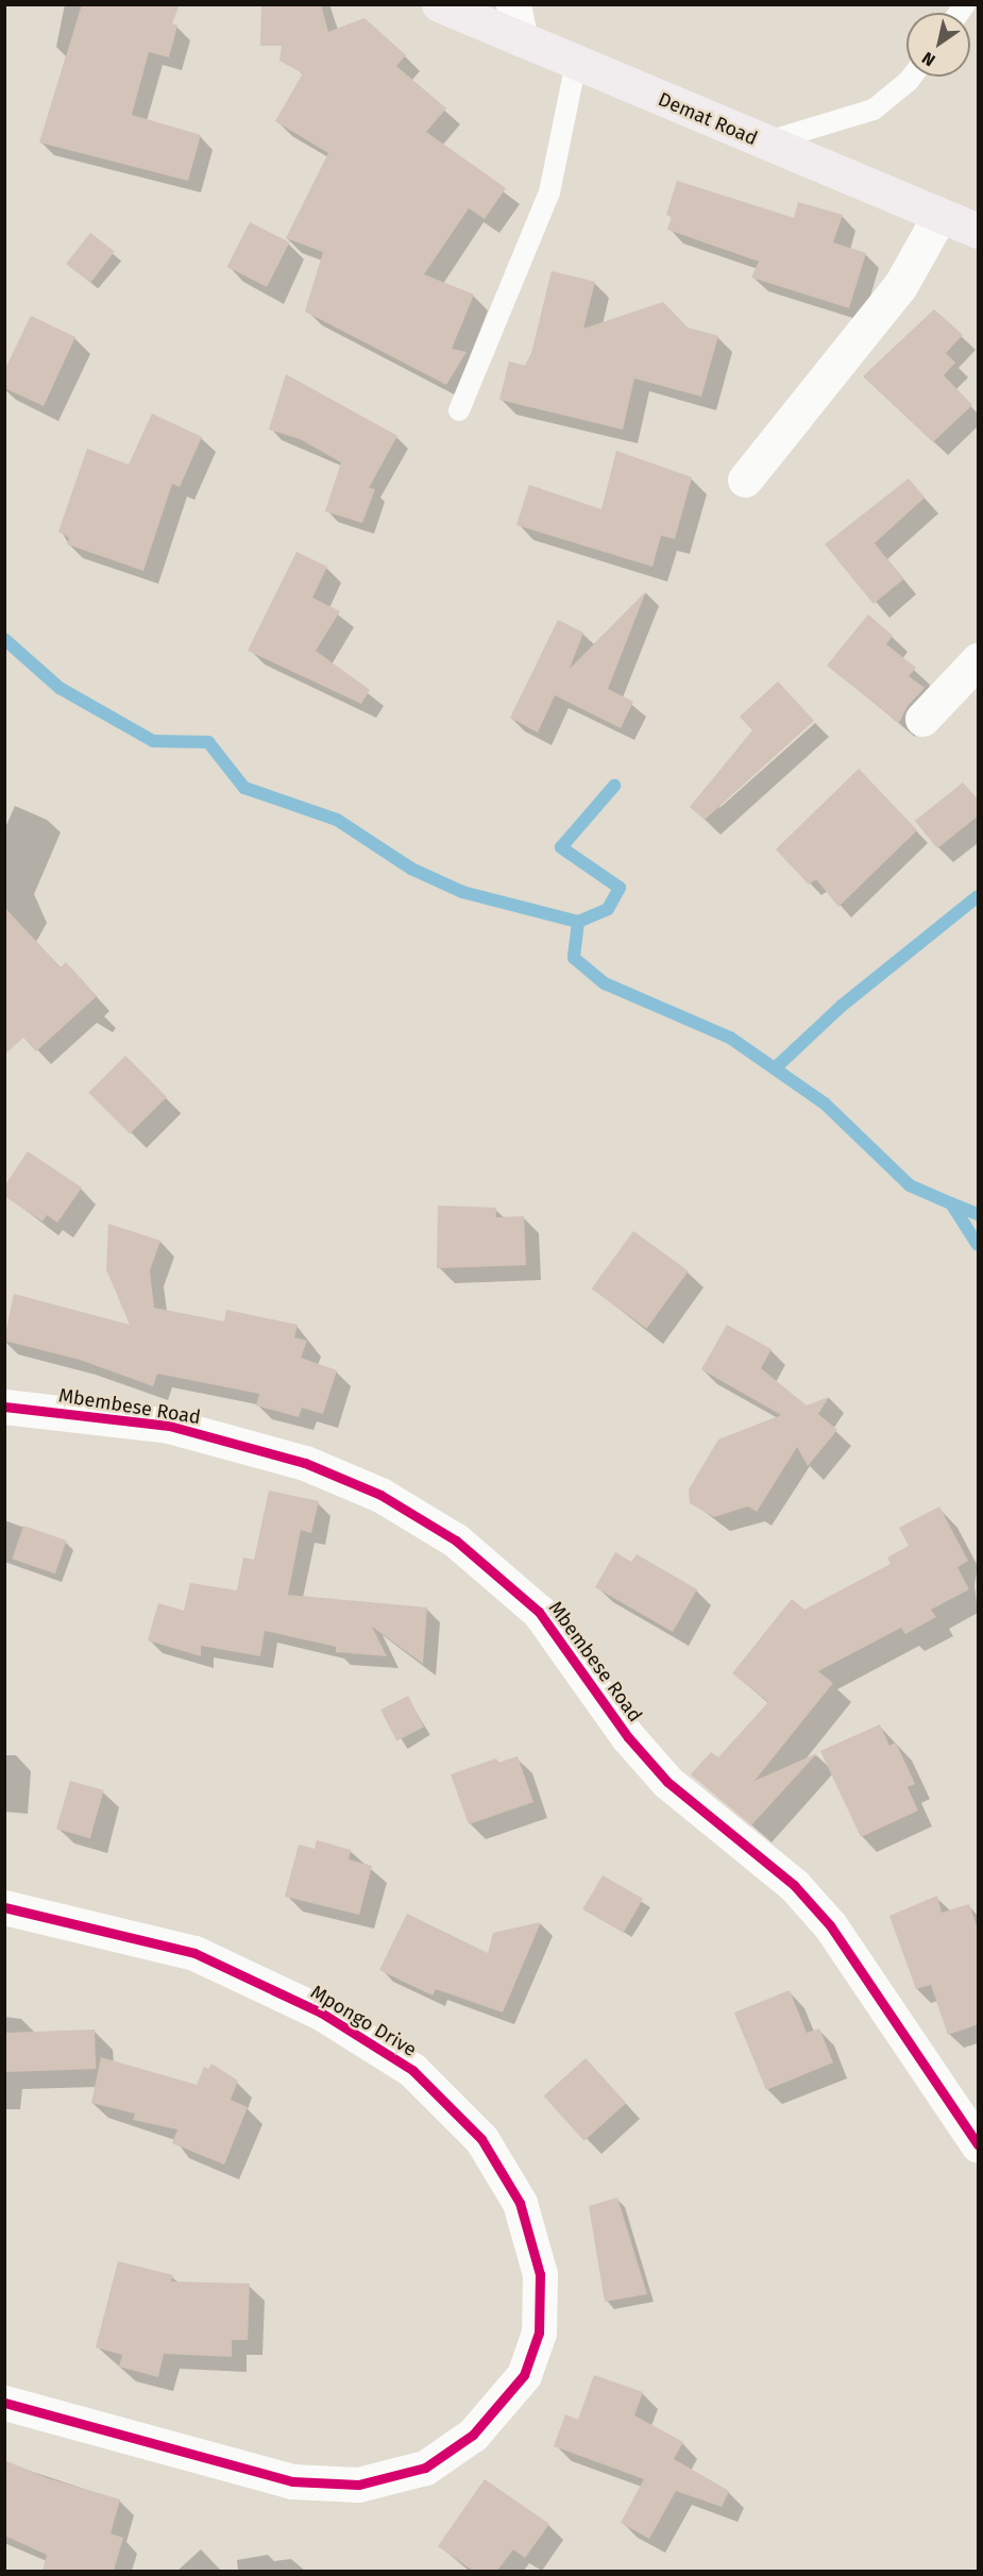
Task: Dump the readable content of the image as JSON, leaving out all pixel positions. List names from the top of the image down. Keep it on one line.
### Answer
{"streets":{"street":["Demat Road","Mbembese Road","Mpongo Drive"]},"north":"bottom left"}
